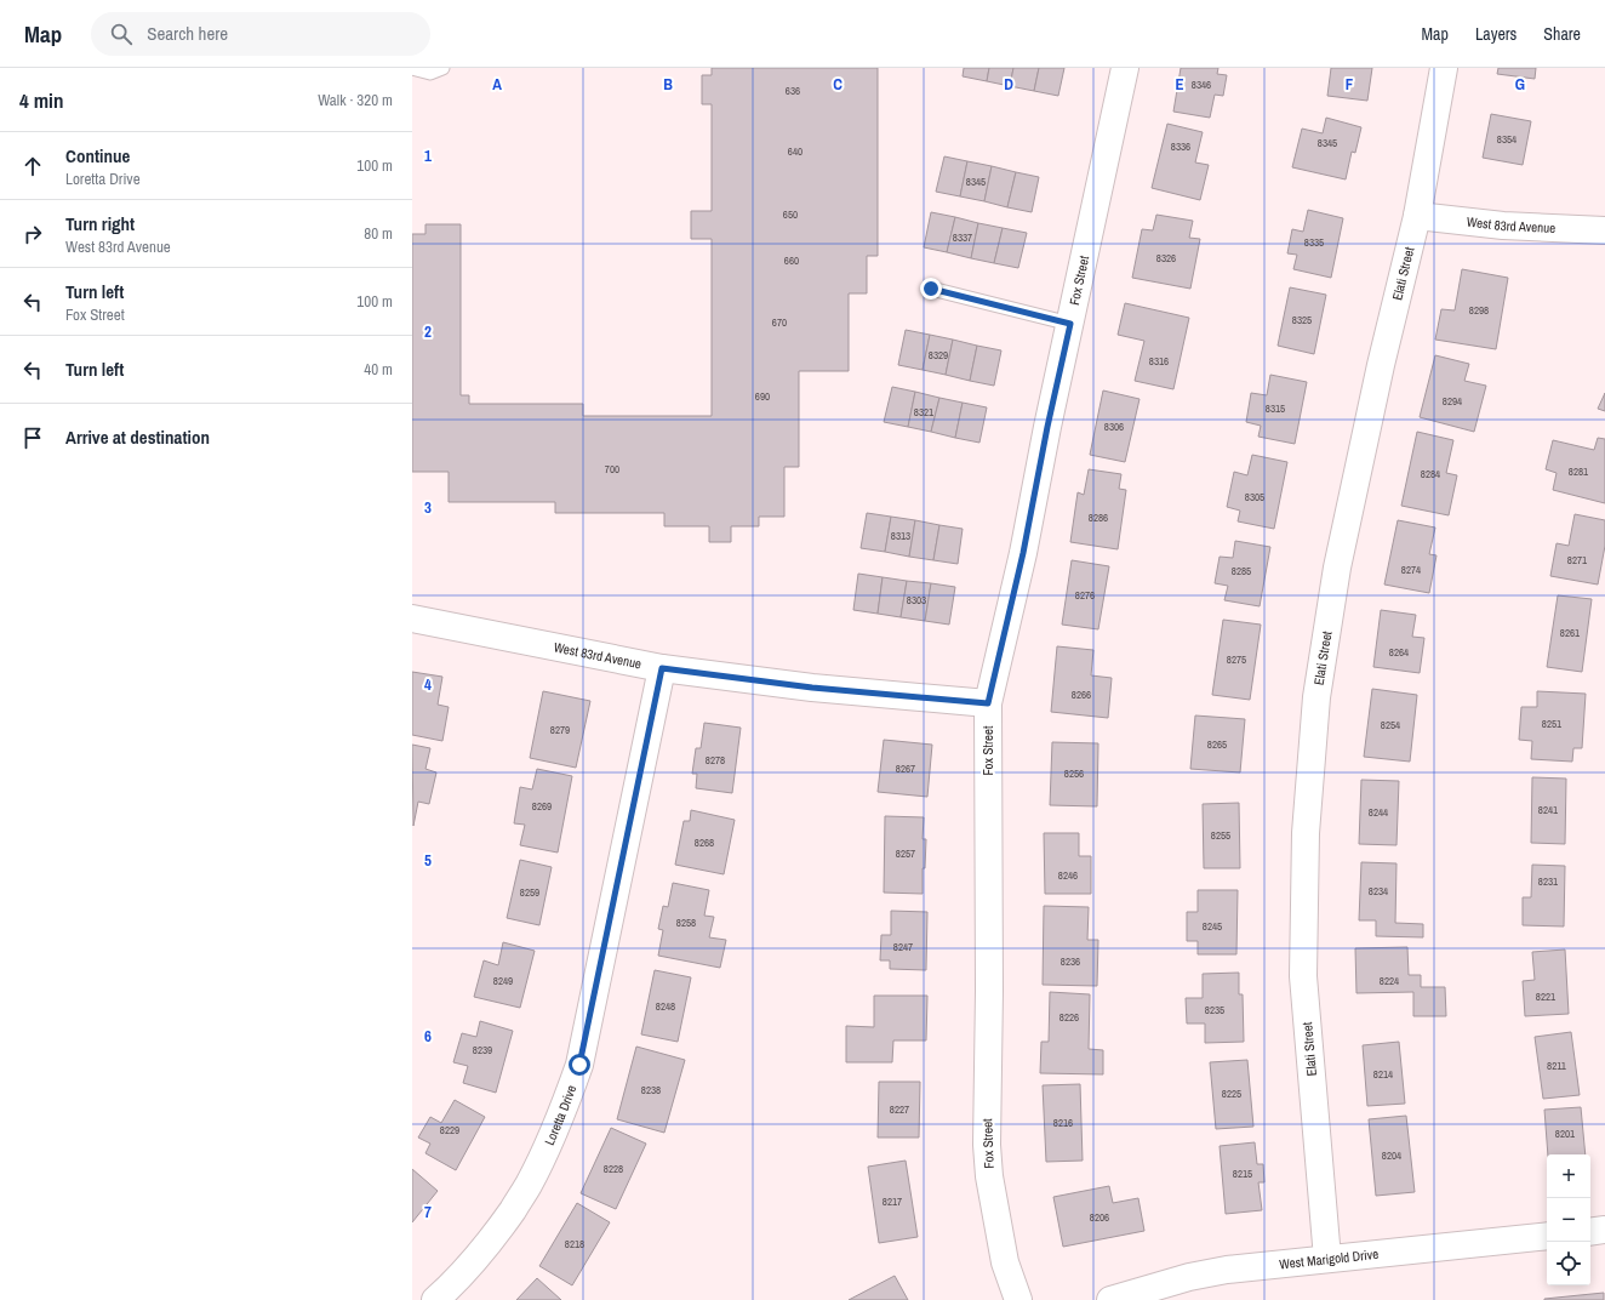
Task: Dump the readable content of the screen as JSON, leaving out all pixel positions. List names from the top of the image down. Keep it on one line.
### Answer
{"streets":{"street":["West 83rd Avenue","Elati Street","Fox Street","Loretta Drive","West Marigold Drive"]},"crossings":[["West 83rd Avenue","Elati Street"],["West 83rd Avenue","Fox Street"],["West 83rd Avenue","Loretta Drive"],["Elati Street","West Marigold Drive"]],"house_numbers":["8346","636","8354","8345","8336","640","8345","650","8337","8335","8326","660","8298","8325","670","8329","8316","690","8294","8315","8321","8306","700","8281","8284","8305","8286","8313","8271","8274","8285","8276","8303","8261","8264","8275","8266","8251","8254","8279","8265","8278","8267","8256","8269","8241","8244","8255","8268","8257","8246","8231","8234","8259","8258","8245","8247","8236","8249","8224","8221","8248","8235","8226","8239","8211","8214","8238","8225","8227","8216","8229","8201","8204","8228","8215","8217","8206","8218"],"page":{"header":"Map","search":"Search here","nav":["Map","Layers","Share"],"heading":["4 min","Walk · 320 m"],"list":[["Continue","Loretta Drive","100 m"],["Turn right","West 83rd Avenue","80 m"],["Turn left","Fox Street","100 m"],["Turn left","40 m"],"Arrive at destination"],"map_buttons":["+","−"]},"grid":{"columns":["A","B","C","D","E","F","G"],"rows":["1","2","3","4","5","6","7"]}}
